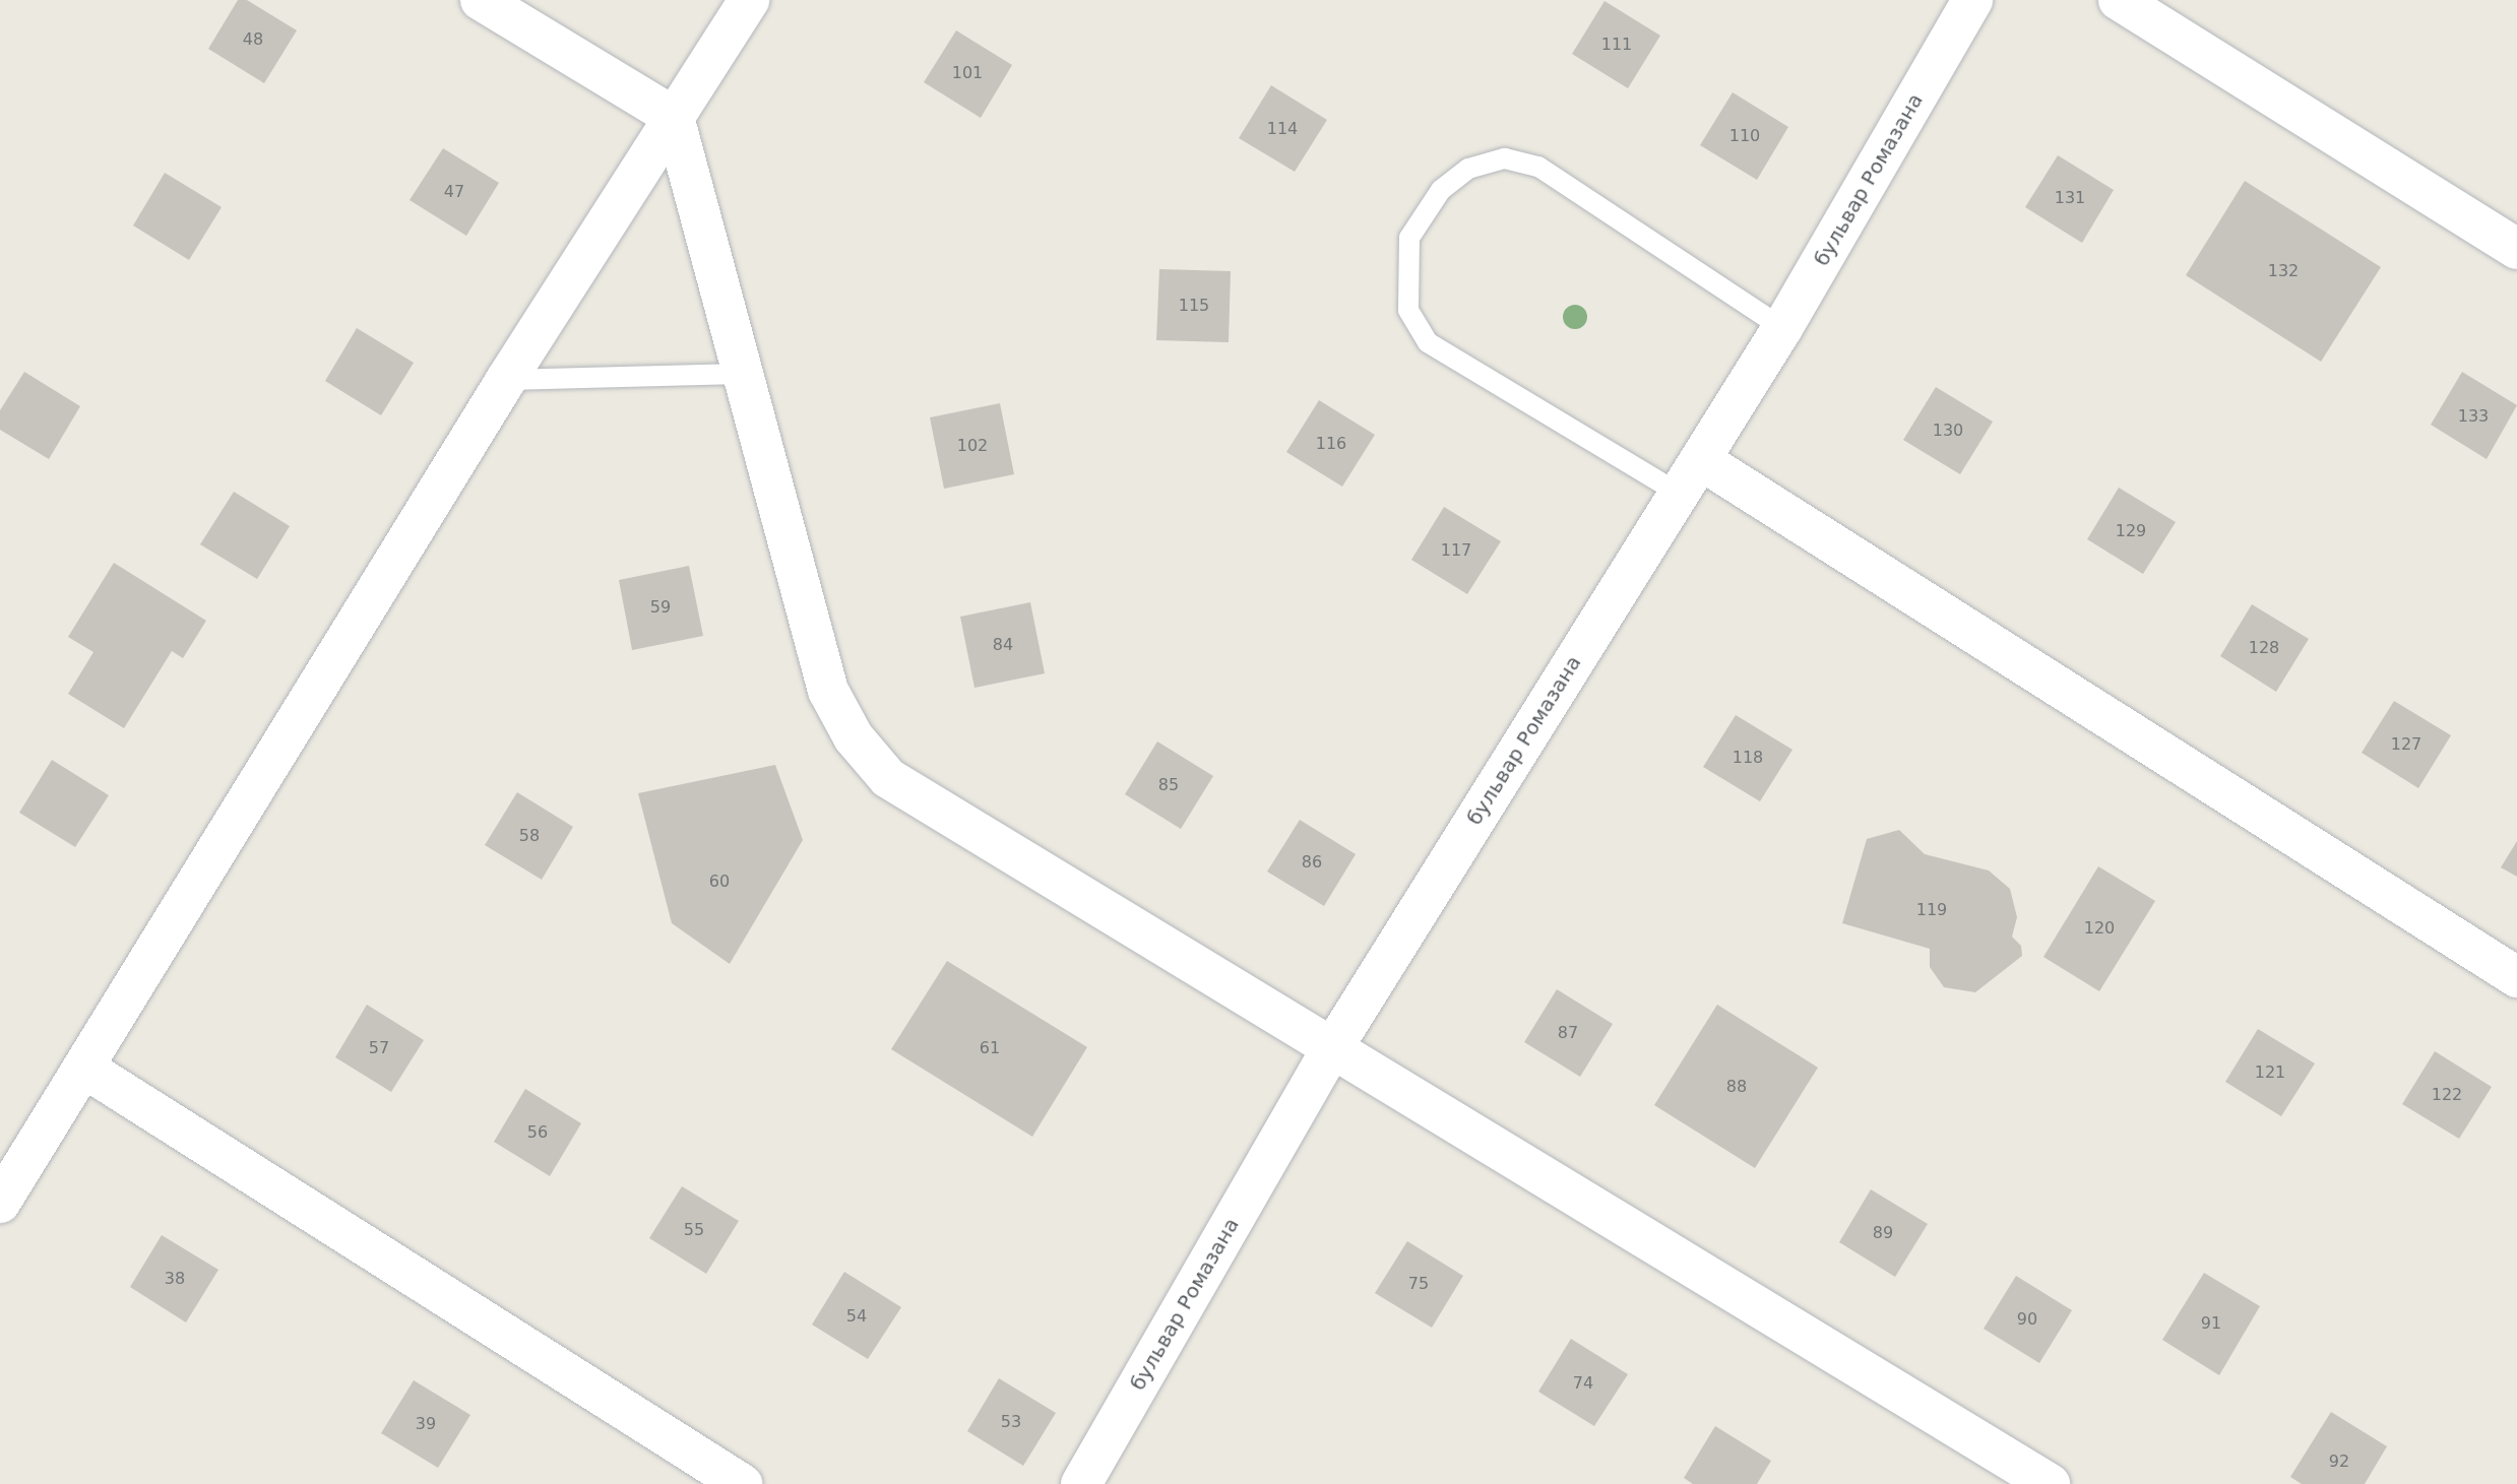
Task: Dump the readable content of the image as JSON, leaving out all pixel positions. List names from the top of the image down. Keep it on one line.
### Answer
{"streets":{"street":["бульвар Ромазана"]},"house_numbers":["48","111","101","114","110","47","131","132","115","133","130","116","102","129","117","59","84","128","127","118","85","58","86","60","119","120","87","57","61","121","88","122","56","55","89","38","75","54","90","91","74","53","39","92"]}
